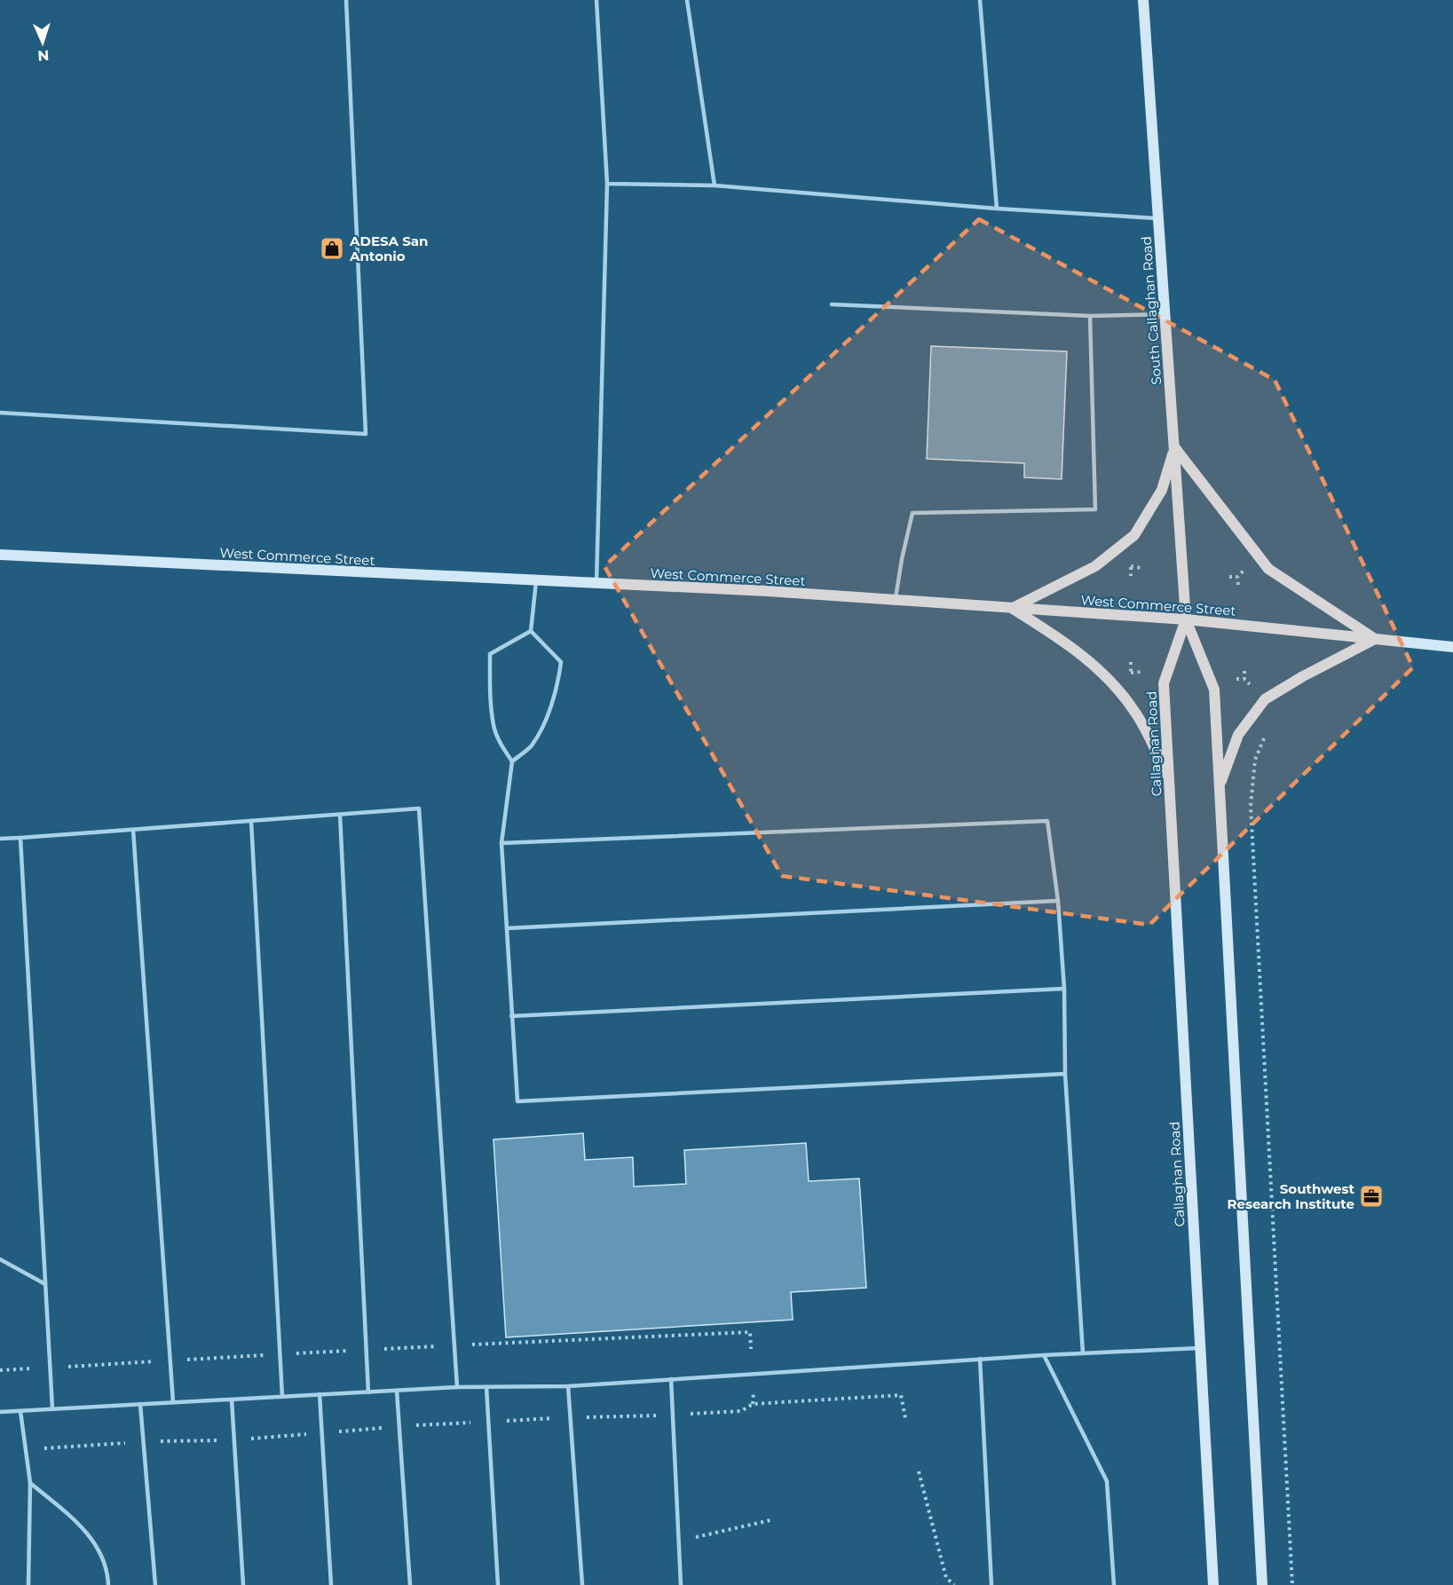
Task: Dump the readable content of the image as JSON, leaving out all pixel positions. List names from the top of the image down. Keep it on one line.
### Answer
{"streets":{"main road":["South Callaghan Road","West Commerce Street","Callaghan Road"]},"crossings":[["South Callaghan Road","West Commerce Street"],["South Callaghan Road","Callaghan Road"],["West Commerce Street","Callaghan Road"]],"places":{"shop":["ADESA San Antonio"],"office":["Southwest Research Institute"]},"north":"bottom"}
